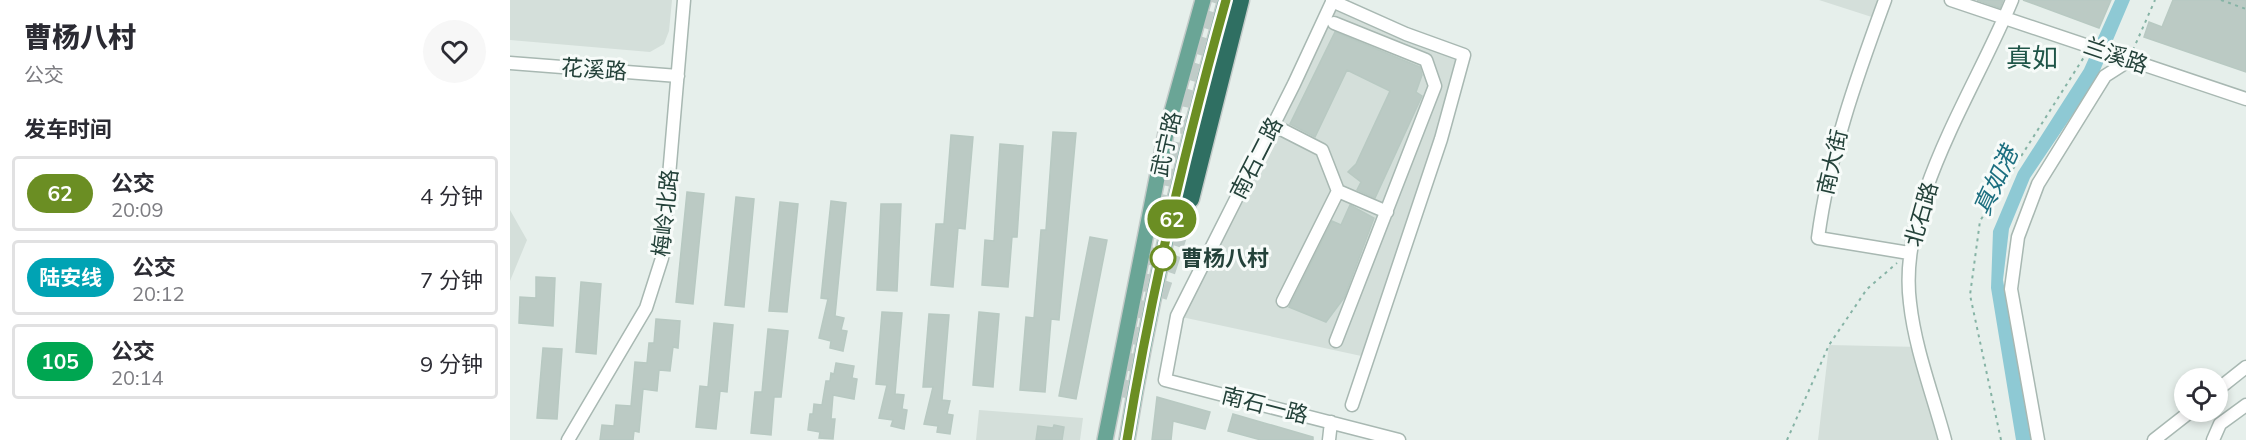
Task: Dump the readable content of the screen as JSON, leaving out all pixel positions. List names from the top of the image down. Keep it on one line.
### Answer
{"streets":{"main road":["武宁路"],"street":["兰溪路","花溪路","南石二路","南大街","梅岭北路","北石路","南石一路"]},"crossings":[["兰溪路","北石路"],["花溪路","梅岭北路"],["南石二路","南石一路"],["南大街","北石路"]],"districts":["真如"],"water":["真如港"],"places":["曹杨八村"],"lines":["bus line 62"],"page":{"heading":[["曹杨八村","公交"],"发车时间"],"on_map":"62","list":[{"mark":"62","name":"公交","note":"20:09","value":"4 分钟"},{"mark":"陆安线","name":"公交","note":"20:12","value":"7 分钟"},{"mark":"105","name":"公交","note":"20:14","value":"9 分钟"}]}}
